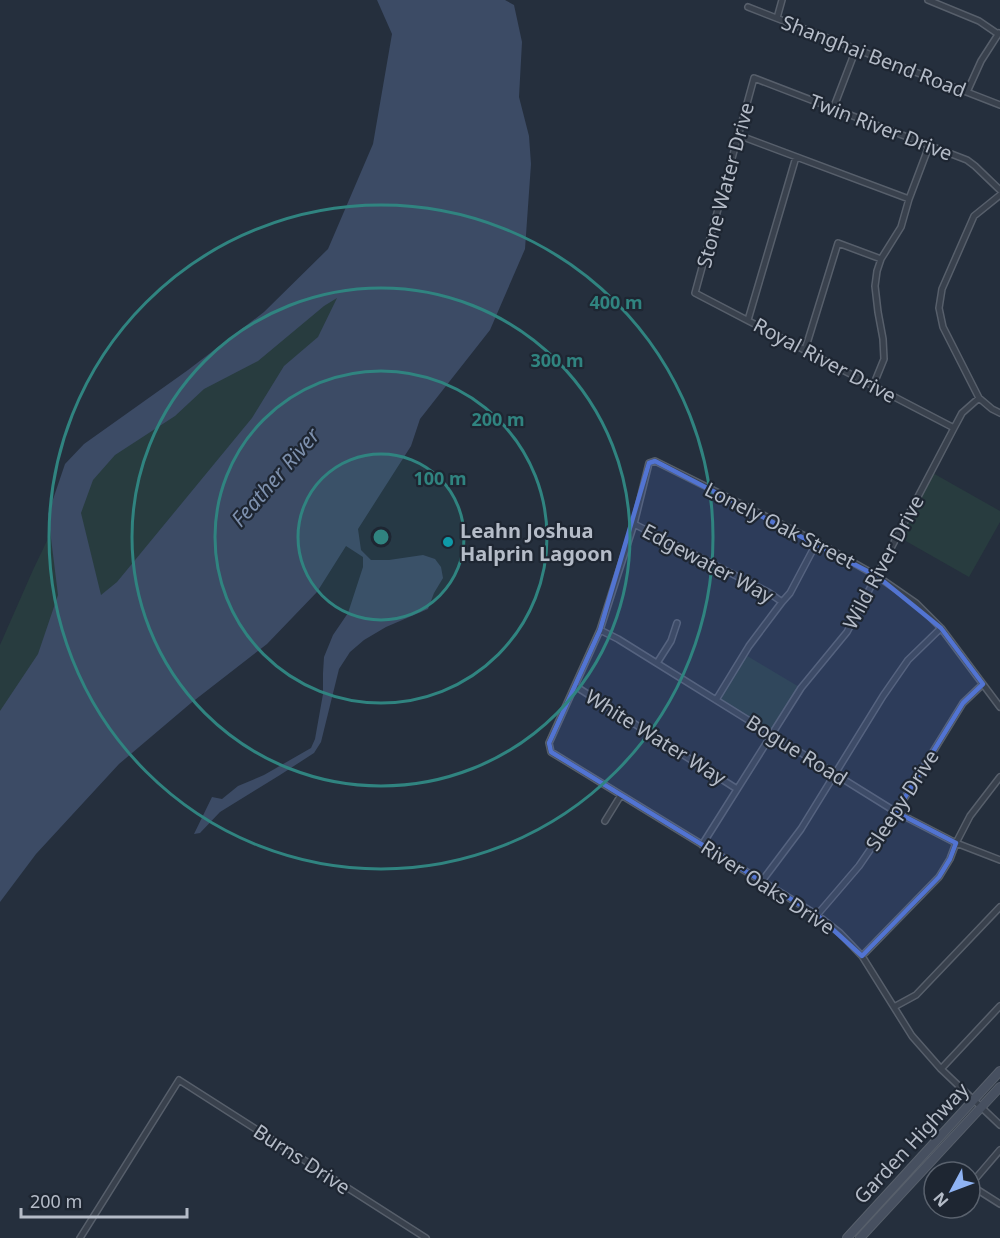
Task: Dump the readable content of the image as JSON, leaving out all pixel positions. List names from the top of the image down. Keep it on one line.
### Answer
{"streets":{"main road":["Garden Highway"],"street":["Shanghai Bend Road","Twin River Drive","Stone Water Drive","Royal River Drive","Lonely Oak Street","Wild River Drive","Edgewater Way","White Water Way","Bogue Road","Sleepy Drive","River Oaks Drive","Burns Drive"]},"crossings":[["Twin River Drive","Stone Water Drive"],["Stone Water Drive","Royal River Drive"],["Royal River Drive","Wild River Drive"],["Lonely Oak Street","Wild River Drive"],["Lonely Oak Street","Edgewater Way"],["Lonely Oak Street","Sleepy Drive"],["Wild River Drive","White Water Way"],["Wild River Drive","Bogue Road"],["Wild River Drive","River Oaks Drive"],["White Water Way","River Oaks Drive"],["Bogue Road","Sleepy Drive"],["Sleepy Drive","River Oaks Drive"],["River Oaks Drive","Garden Highway"]],"water":["Feather River"],"places":["Leahn Joshua Halprin Lagoon"],"scale_bar":"200 m","north":"bottom left","rings":["400 m","300 m","200 m","100 m"]}
